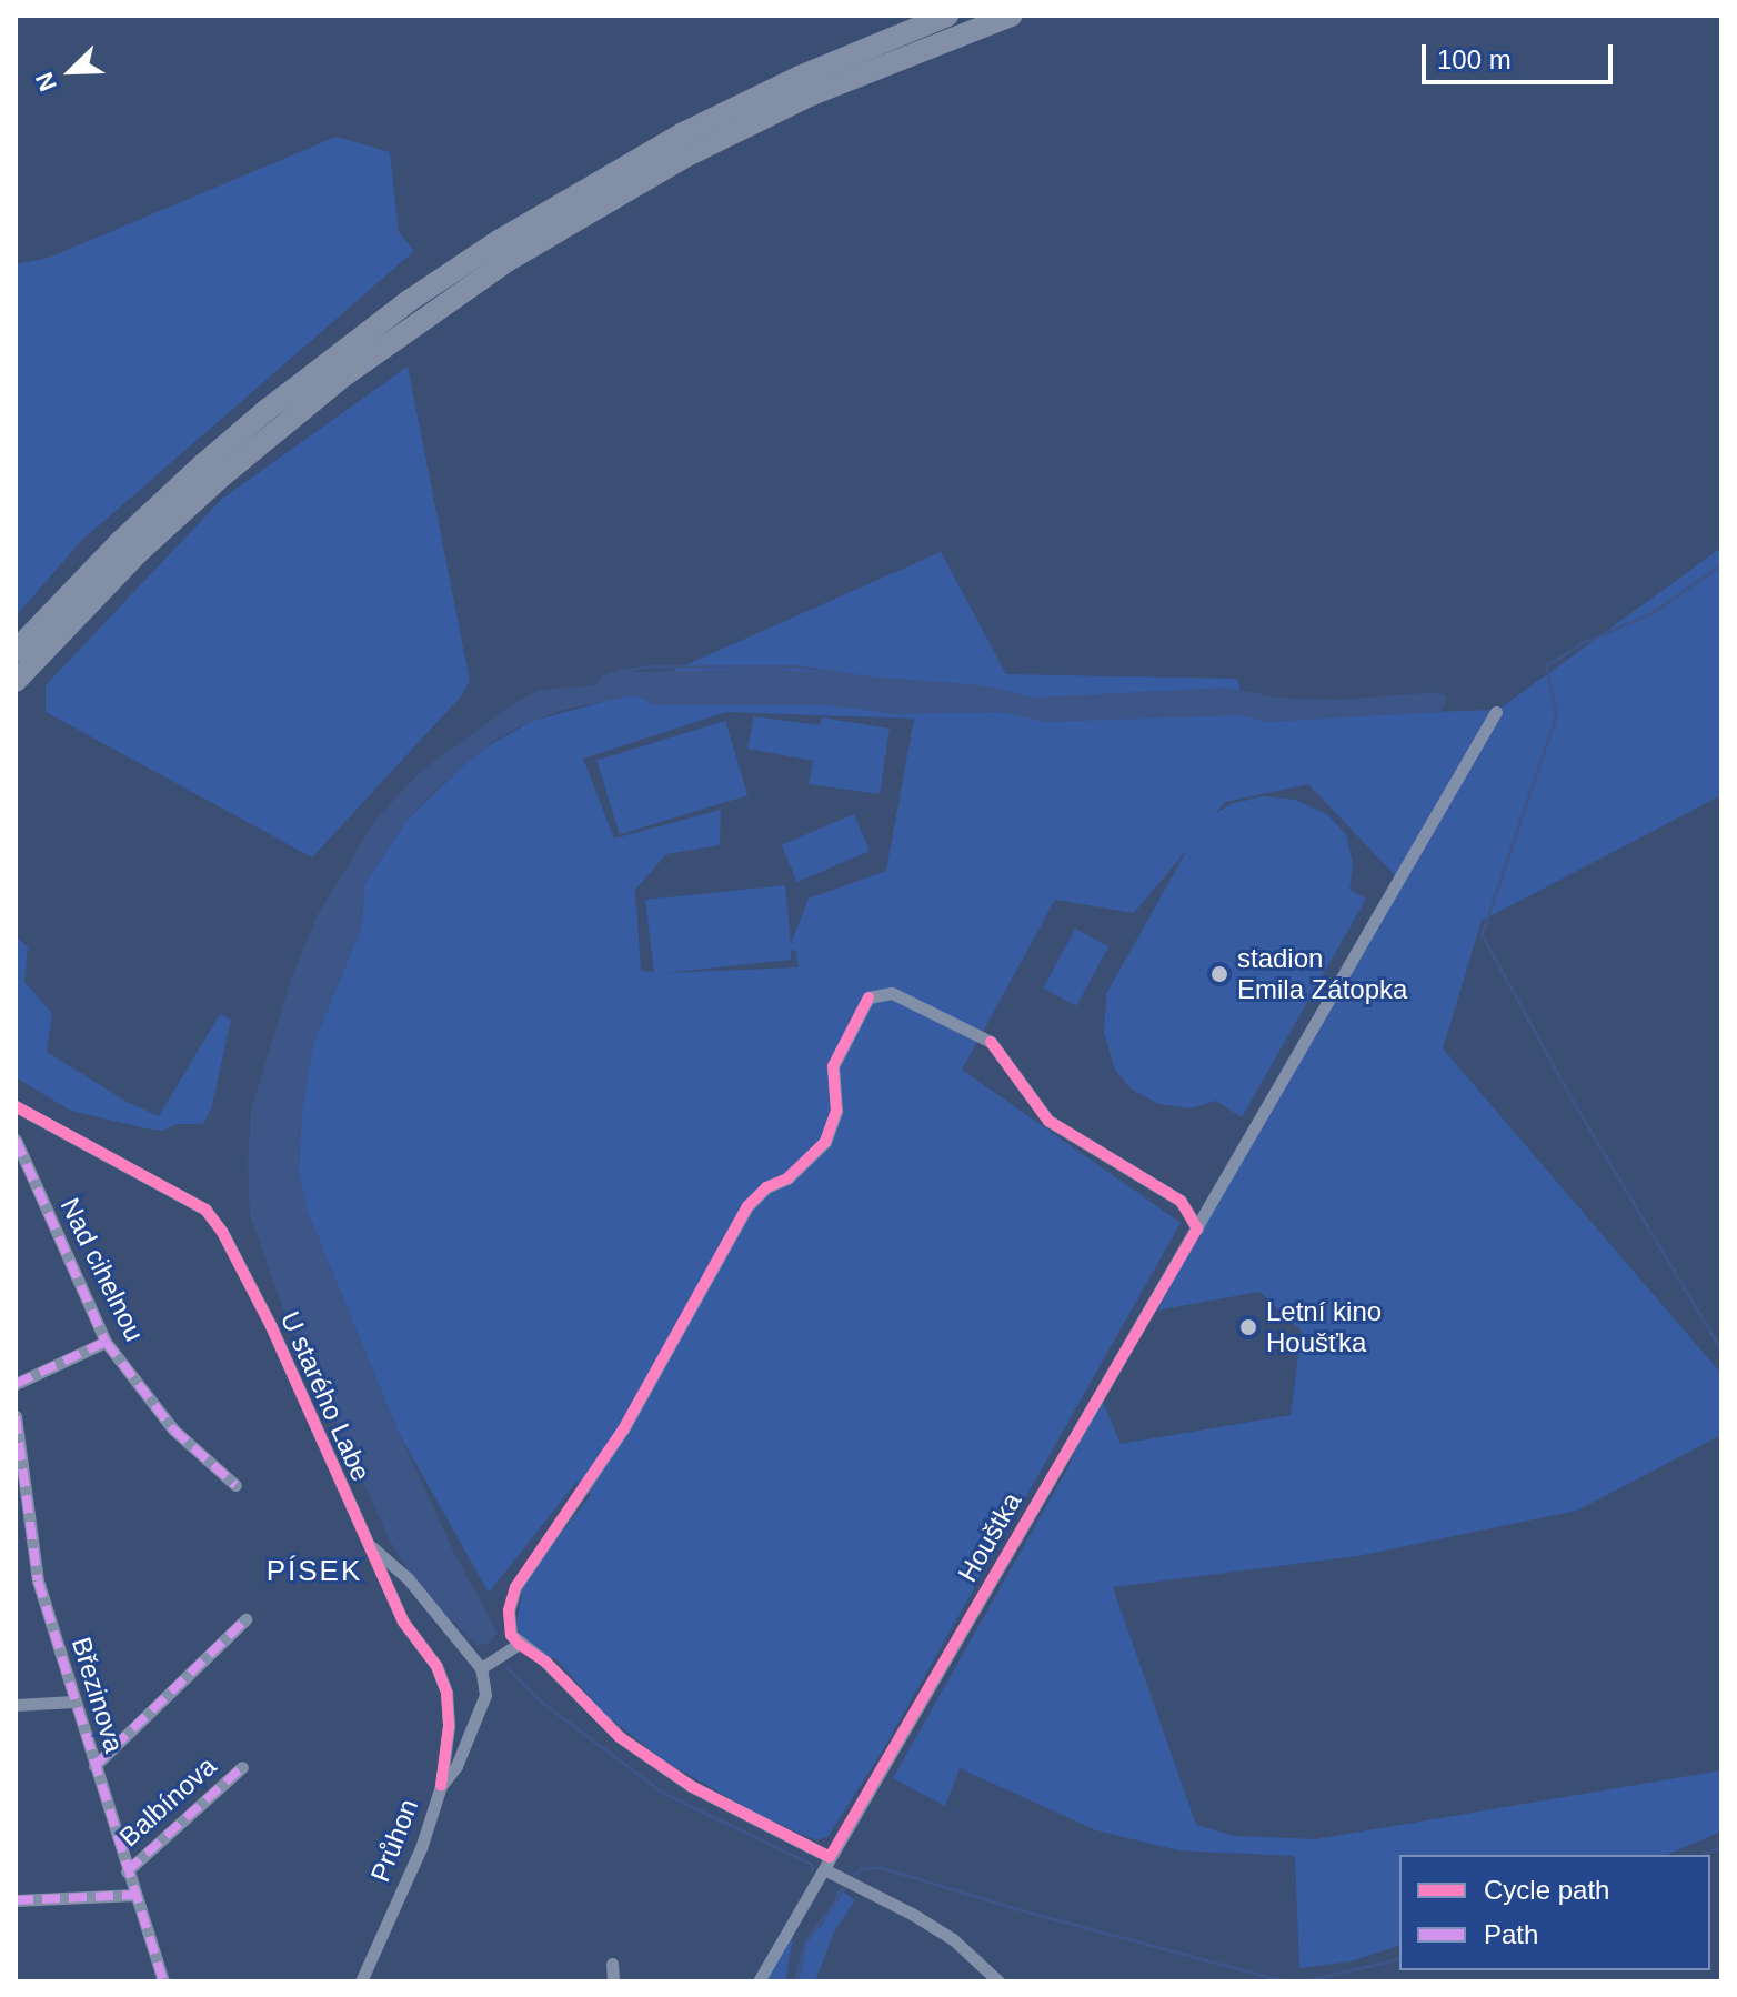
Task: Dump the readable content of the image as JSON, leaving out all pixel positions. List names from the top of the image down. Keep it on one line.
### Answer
{"streets":{"street":["Nad cihelnou","U starého Labe","Houštka","Březinova","Balbínova","Průhon"]},"crossings":[["U starého Labe","Průhon"],["Březinova","Balbínova"]],"districts":["PÍSEK"],"places":["stadion Emila Zátopka","Letní kino Houšťka"],"legend":["Cycle path","Path"],"scale_bar":"100 m","north":"bottom left"}
